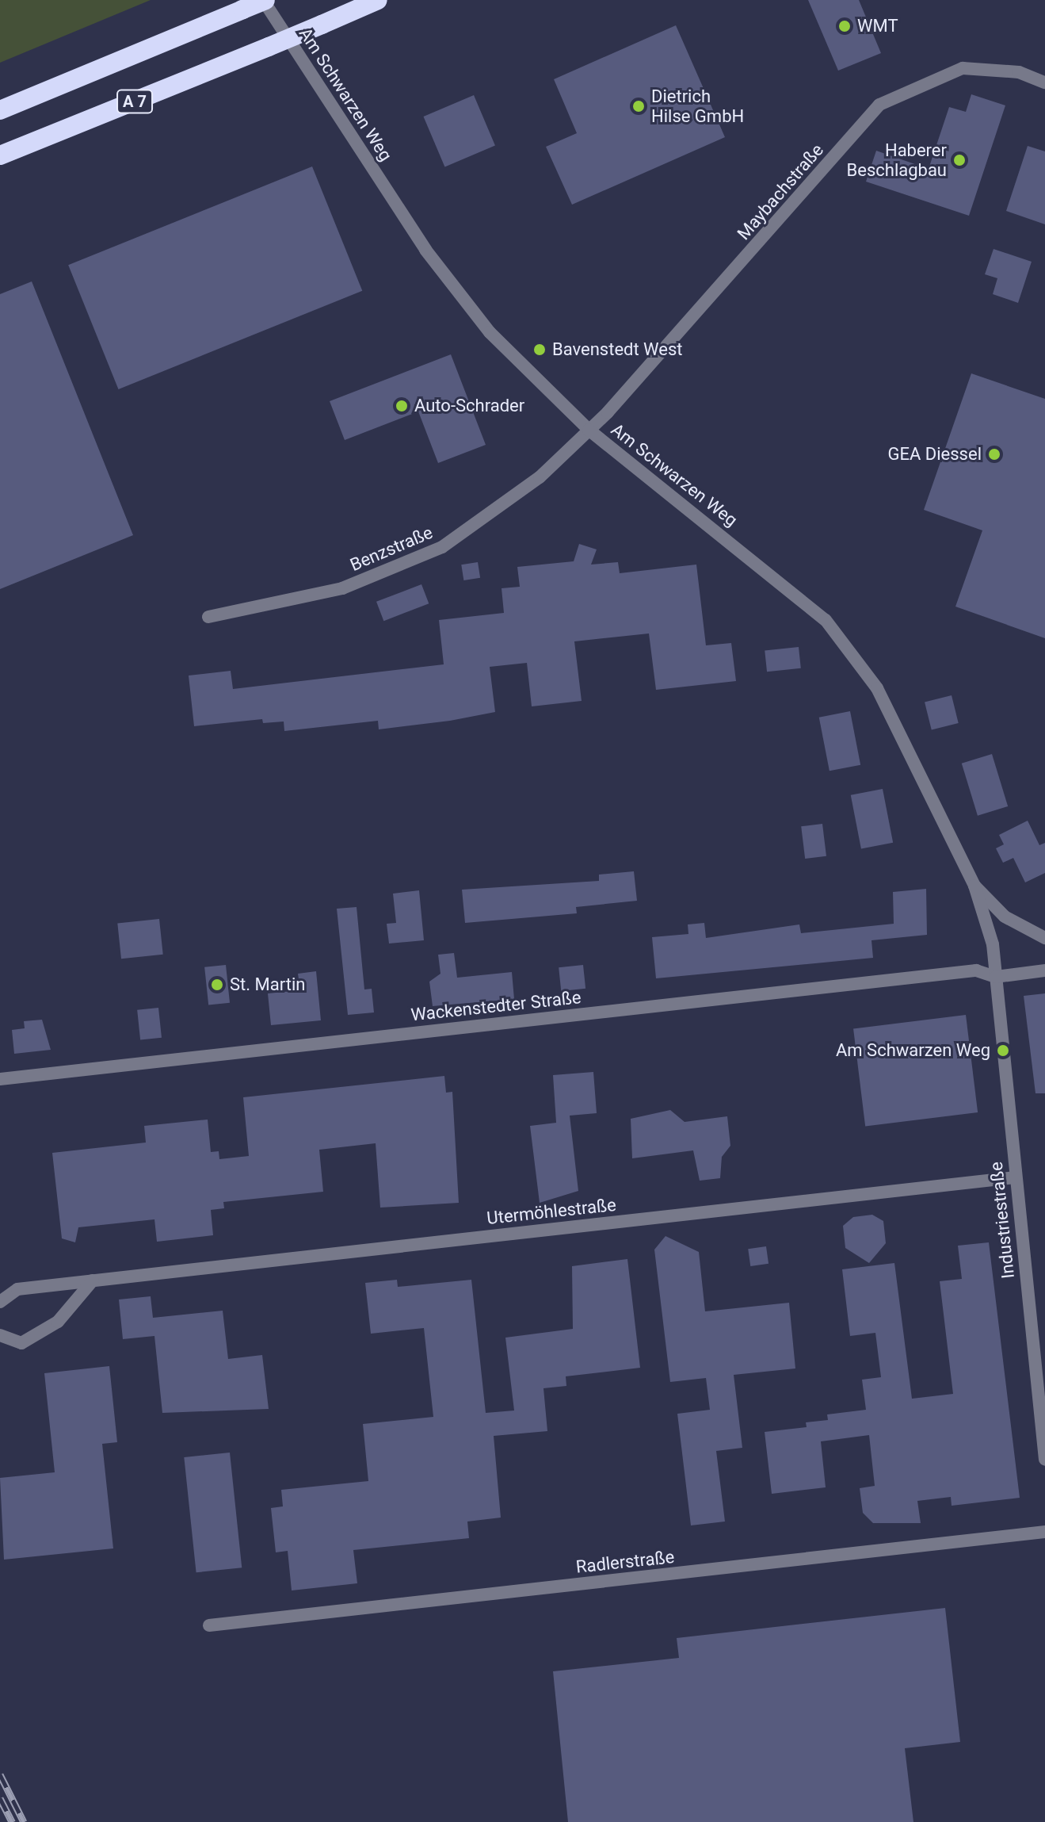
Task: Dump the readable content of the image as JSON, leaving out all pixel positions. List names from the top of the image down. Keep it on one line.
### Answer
{"streets":{"highway":["A 7"],"street":["Am Schwarzen Weg","Maybachstraße","Benzstraße","Wackenstedter Straße","Utermöhlestraße","Industriestraße","Radlerstraße"]},"crossings":[["Am Schwarzen Weg","A 7"],["Am Schwarzen Weg","Maybachstraße"],["Am Schwarzen Weg","Benzstraße"],["Am Schwarzen Weg","Wackenstedter Straße"],["Am Schwarzen Weg","Industriestraße"],["Maybachstraße","Benzstraße"],["Wackenstedter Straße","Industriestraße"],["Utermöhlestraße","Industriestraße"]],"places":["WMT","Dietrich Hilse GmbH","Haberer Beschlagbau","Bavenstedt West","Auto-Schrader","GEA Diessel","St. Martin","Am Schwarzen Weg"]}
